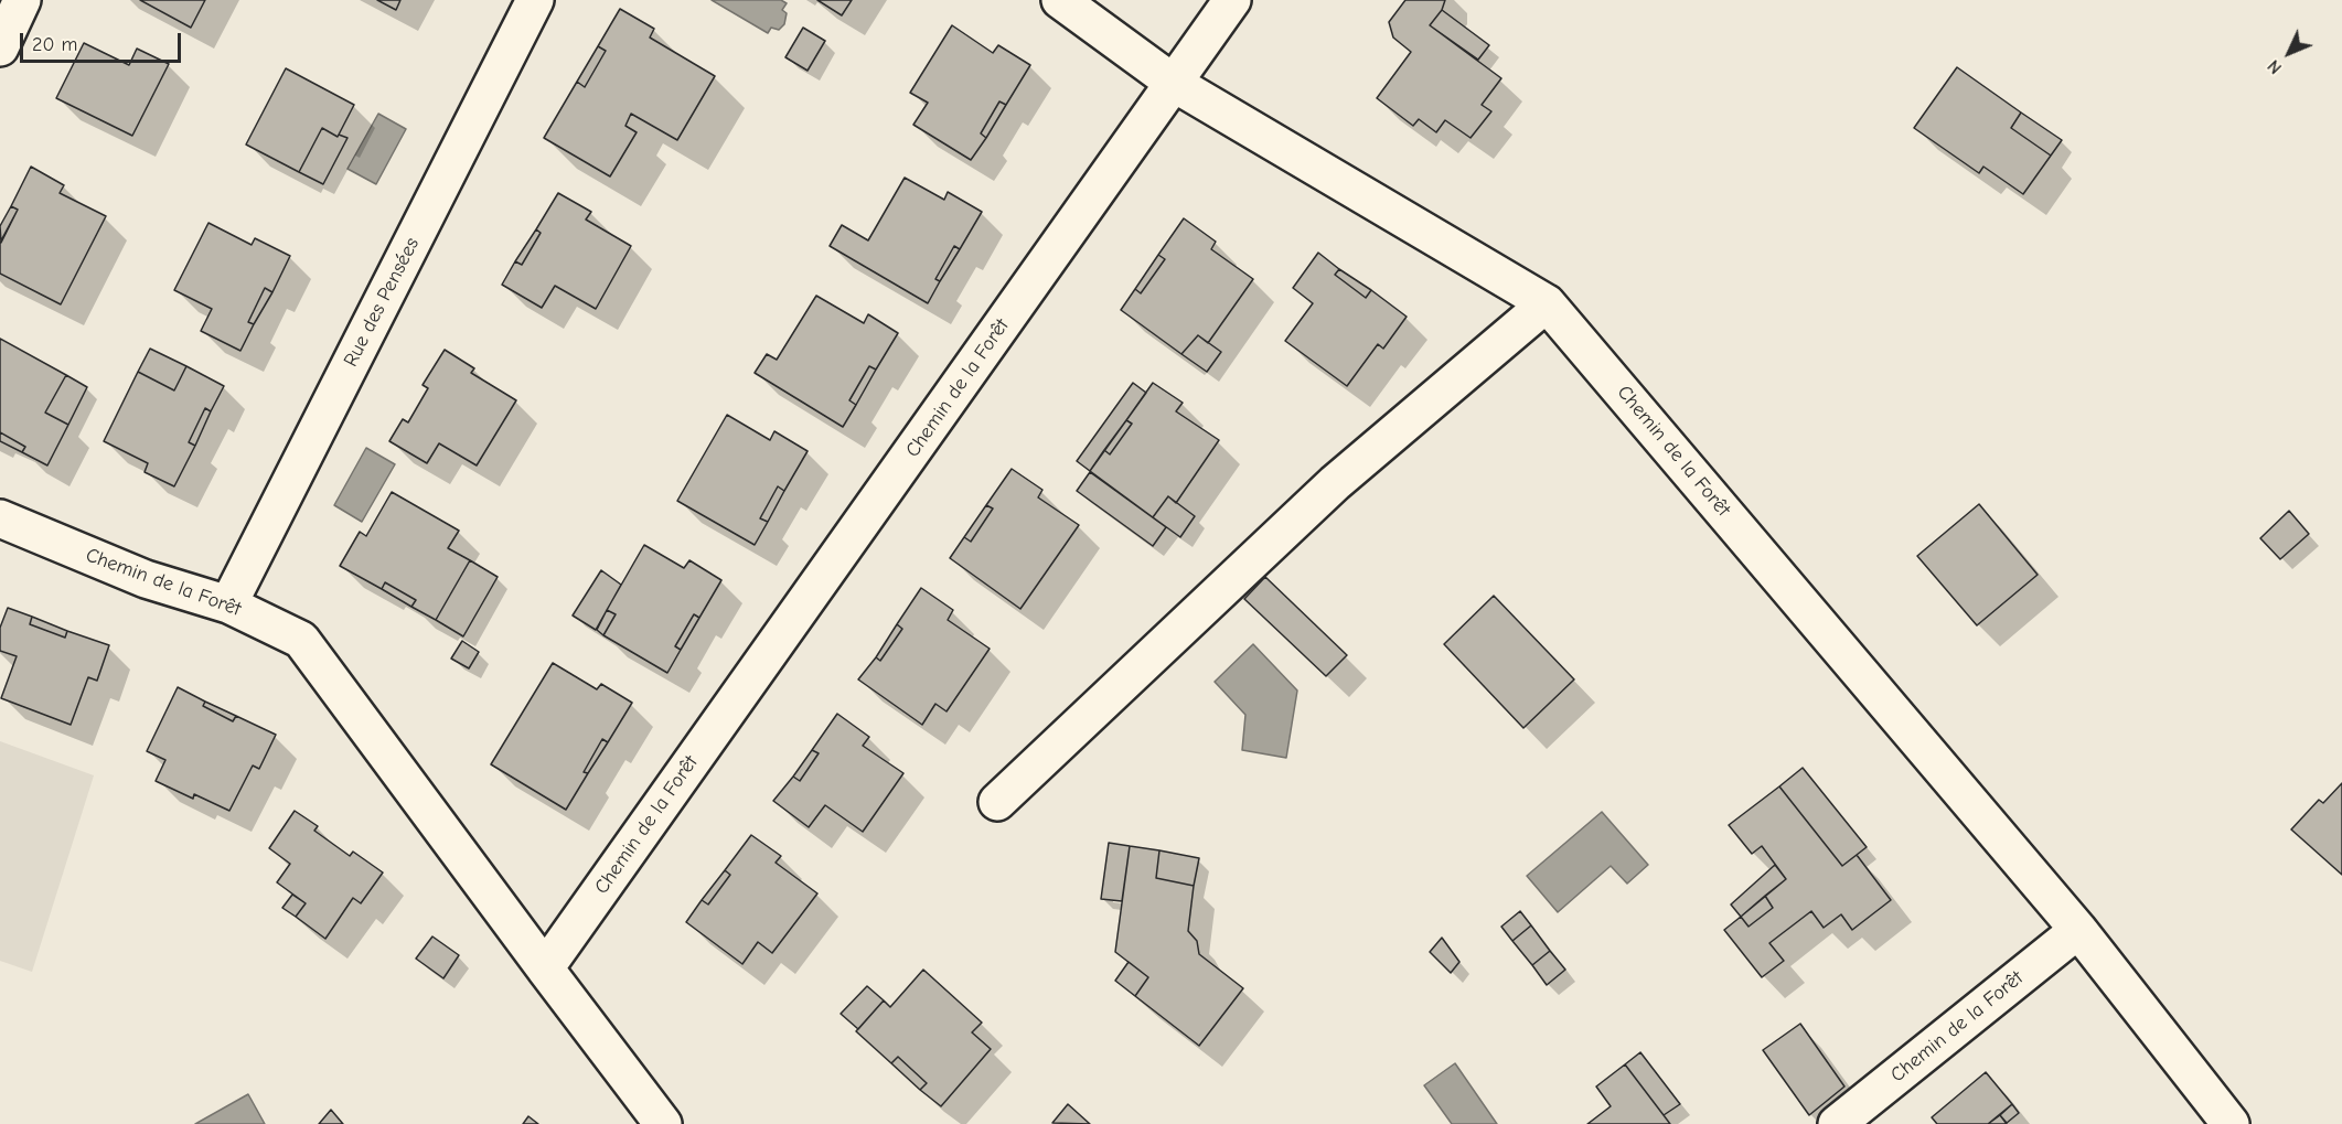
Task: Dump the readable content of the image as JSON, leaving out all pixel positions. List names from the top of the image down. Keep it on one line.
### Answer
{"streets":{"street":["Rue des Pensées","Chemin de la Forêt"]},"crossings":[["Rue des Pensées","Chemin de la Forêt"]],"scale_bar":"20 m","north":"bottom left"}
